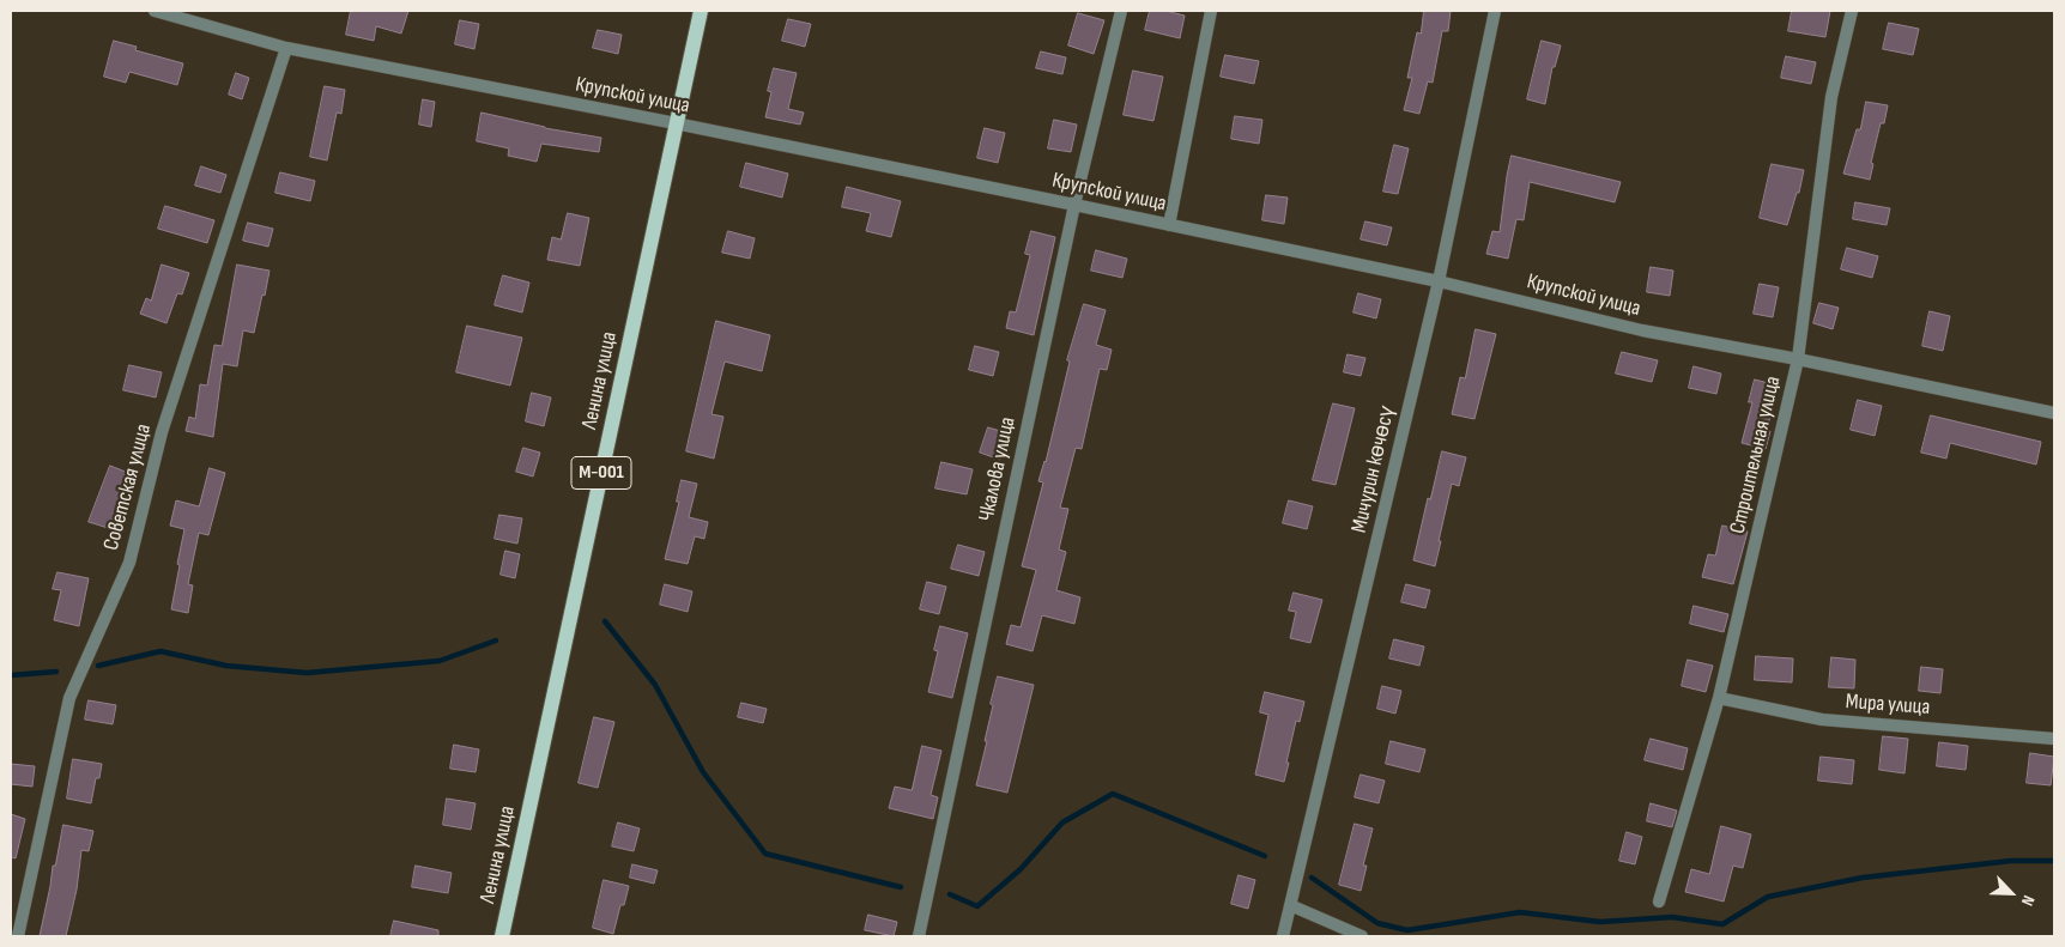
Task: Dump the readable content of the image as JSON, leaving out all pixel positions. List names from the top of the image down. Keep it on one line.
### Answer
{"streets":{"main road":["Ленина улица","М-001"],"street":["Крупской улица","Строительная улица","Чкалова улица","Мичурин көчөсү","Советская улица","Мира улица"]},"crossings":[["Крупской улица","Ленина улица"],["Крупской улица","Строительная улица"],["Крупской улица","Чкалова улица"],["Крупской улица","Мичурин көчөсү"],["Крупской улица","Советская улица"],["Строительная улица","Мира улица"]],"north":"bottom right"}
